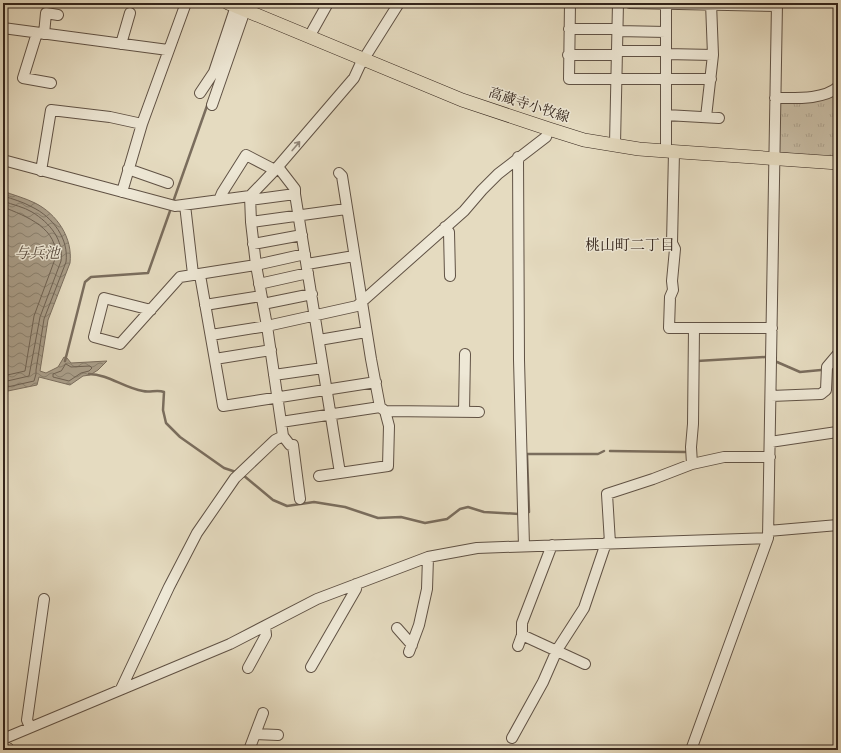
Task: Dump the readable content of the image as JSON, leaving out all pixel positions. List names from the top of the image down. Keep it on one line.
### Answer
{"streets":{"main road":["高蔵寺小牧線"]},"districts":["桃山町二丁目"],"water":["与兵池"]}
